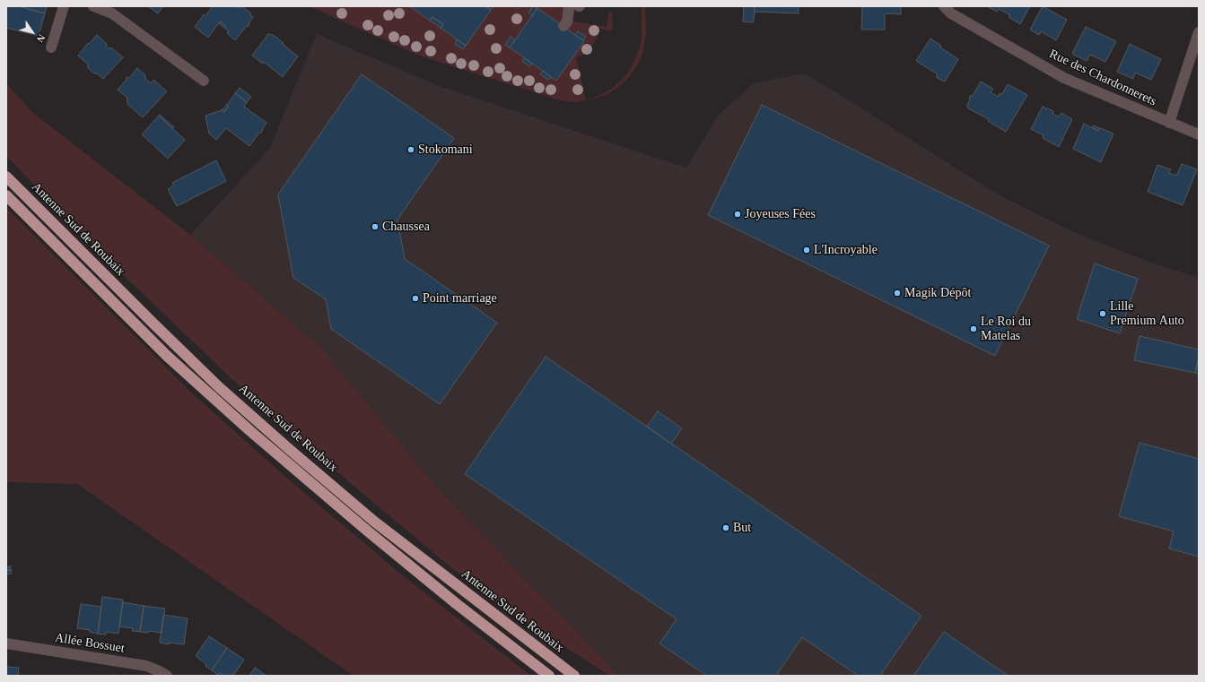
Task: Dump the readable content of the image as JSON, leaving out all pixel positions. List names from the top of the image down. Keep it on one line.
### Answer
{"streets":{"highway":["Antenne Sud de Roubaix"],"street":["Rue des Chardonnerets","Allée Bossuet"]},"places":["Stokomani","Joyeuses Fées","Chaussea","L'Incroyable","Magik Dépôt","Point marriage","Lille Premium Auto","Le Roi du Matelas","But"],"north":"bottom right"}
